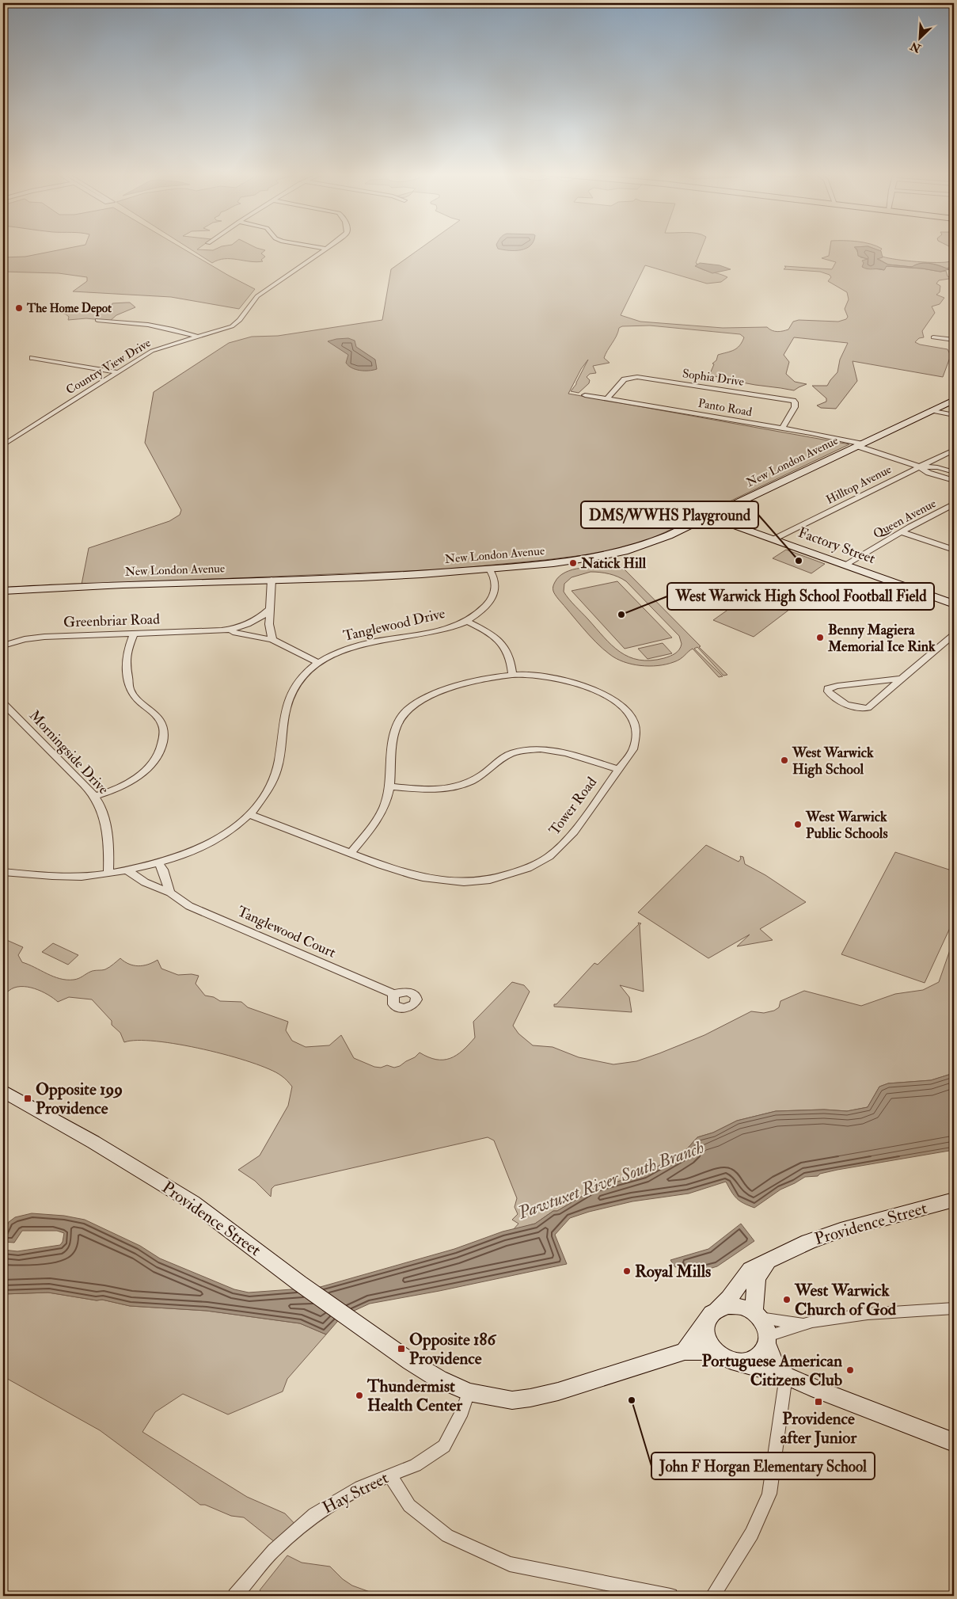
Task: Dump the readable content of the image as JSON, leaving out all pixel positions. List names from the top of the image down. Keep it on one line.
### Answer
{"streets":{"main road":["New London Avenue","Factory Street","Providence Street"],"street":["Country View Drive","Sophia Drive","Panto Road","Hilltop Avenue","Queen Avenue","Greenbriar Road","Tanglewood Drive","Morningside Drive","Tower Road","Tanglewood Court","Hay Street"]},"crossings":[["Sophia Drive","Panto Road"],["Panto Road","New London Avenue"],["Panto Road","Hilltop Avenue"],["New London Avenue","Factory Street"],["New London Avenue","Tanglewood Drive"],["Hilltop Avenue","Factory Street"],["Queen Avenue","Factory Street"],["Greenbriar Road","Tanglewood Drive"],["Tanglewood Drive","Morningside Drive"],["Tanglewood Drive","Tower Road"],["Tanglewood Drive","Tanglewood Court"],["Providence Street","Hay Street"]],"water":["Pawtuxet River South Branch"],"places":{"other":["The Home Depot","DMS/WWHS Playground","Natick Hill","West Warwick High School Football Field","Benny Magiera Memorial Ice Rink","West Warwick High School","West Warwick Public Schools","Royal Mills","West Warwick Church of God","Portuguese American Citizens Club","Thundermist Health Center","John F Horgan Elementary School"],"transit":["Opposite 199 Providence","Opposite 186 Providence","Providence after Junior"]},"north":"bottom left"}
